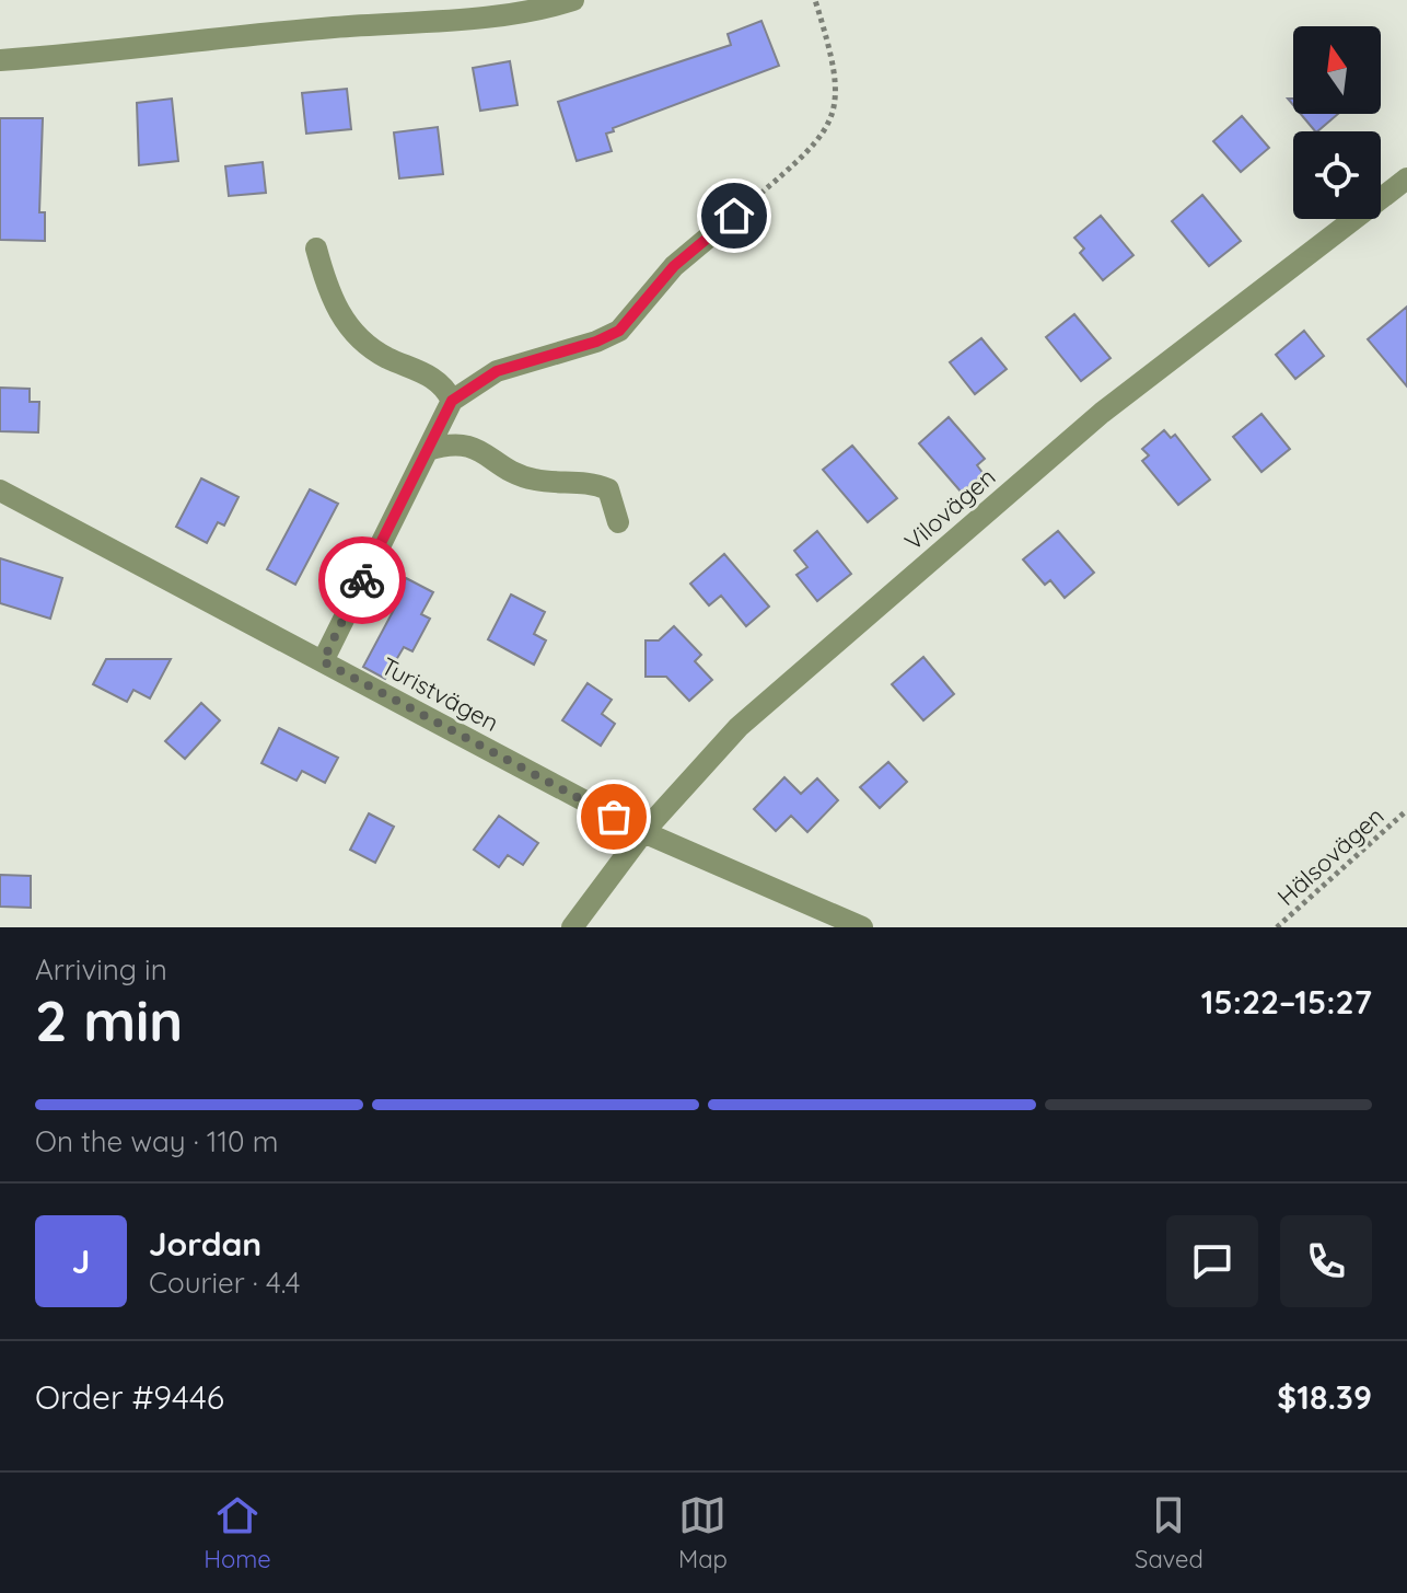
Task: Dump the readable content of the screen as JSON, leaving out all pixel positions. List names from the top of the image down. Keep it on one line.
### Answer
{"streets":{"street":["Vilovägen","Turistvägen"],"path":["Hälsovägen"]},"crossings":[["Vilovägen","Turistvägen"]],"north":"top","page":{"heading":["2 min","Arriving in","15:22–15:27"],"panel":["Jordan","Courier · 4.4","Order #9446","$18.39"],"bar":"On the way · 110 m","round":"J","tabs":["Home","Map","Saved"]}}
